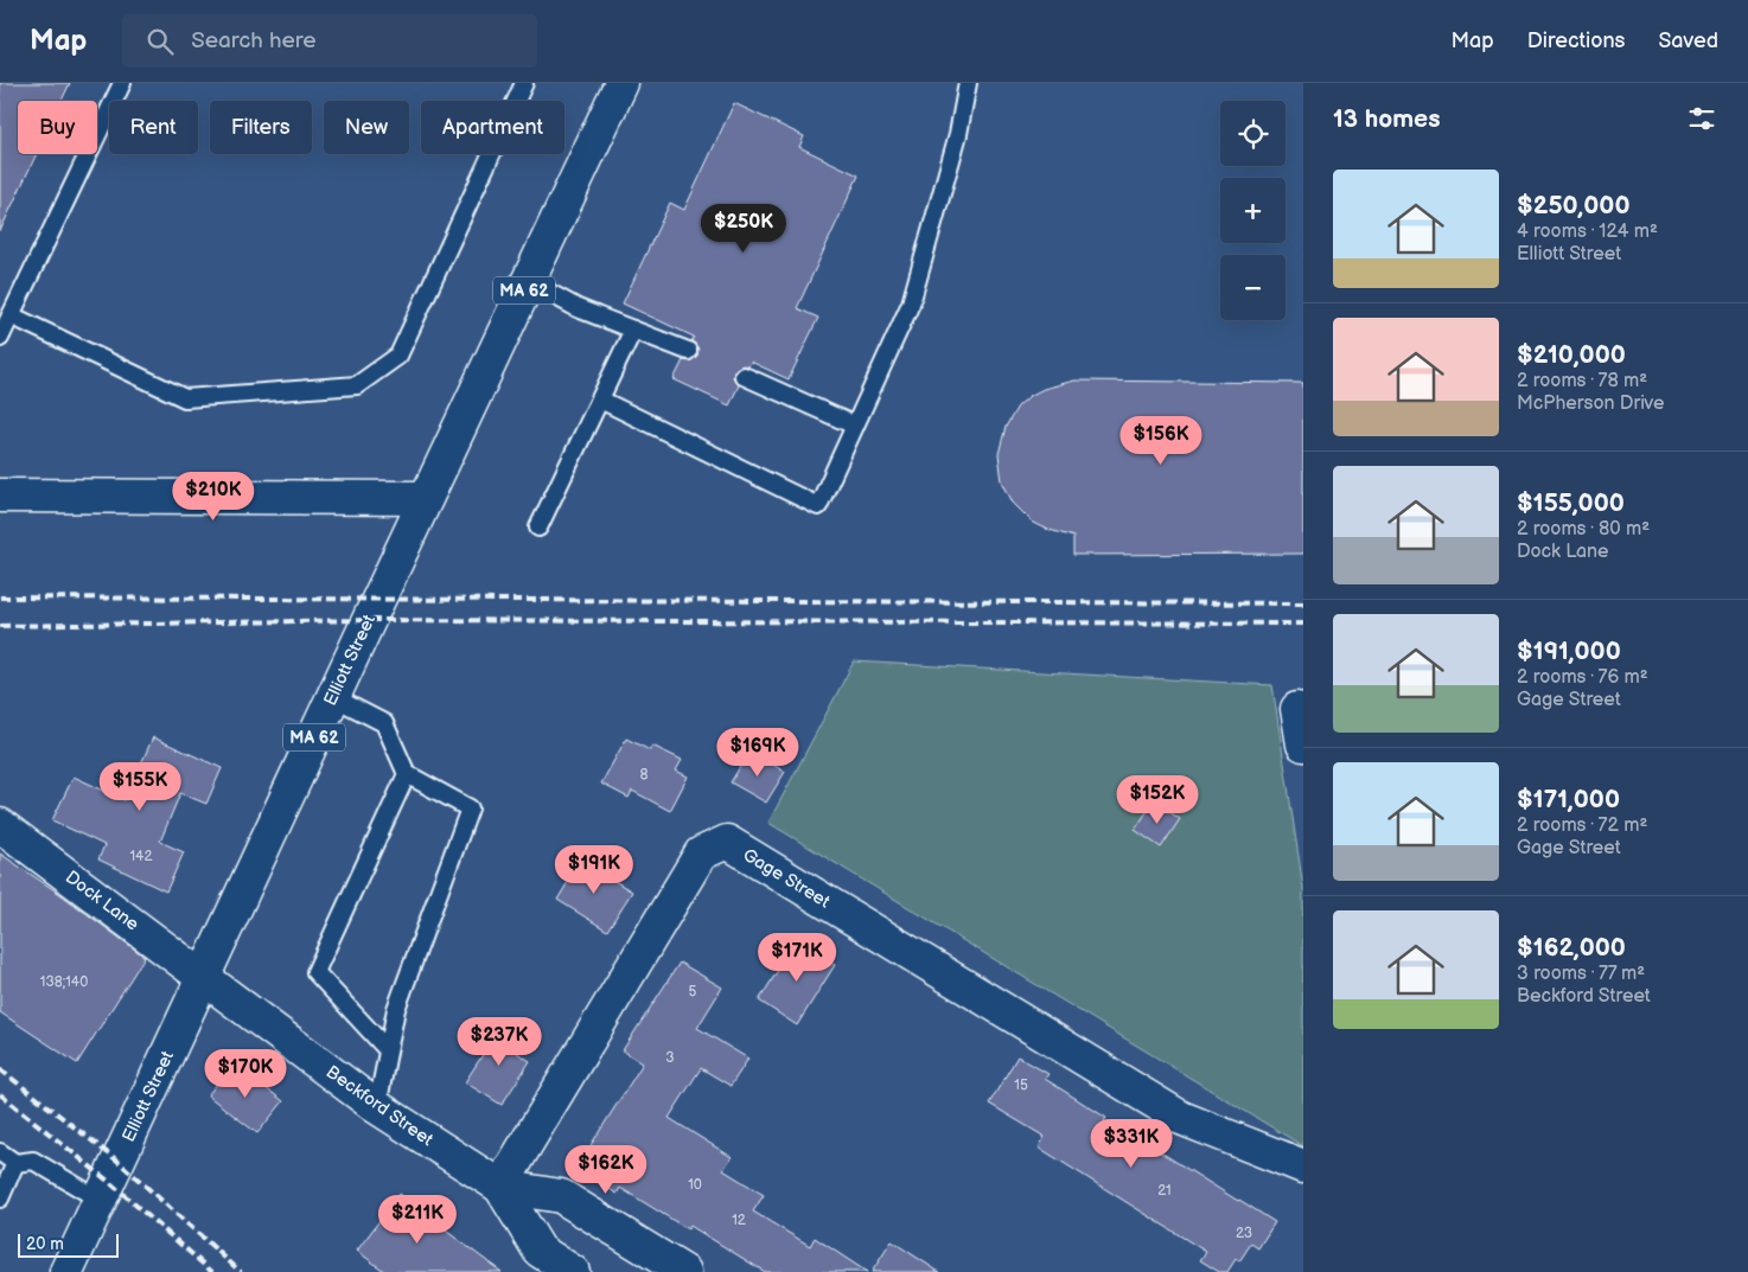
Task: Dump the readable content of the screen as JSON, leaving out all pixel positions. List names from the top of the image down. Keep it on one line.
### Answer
{"streets":{"street":["MA 62","Elliott Street","Gage Street","Dock Lane","Beckford Street"]},"crossings":[["Elliott Street","Dock Lane"],["Elliott Street","Beckford Street"],["Gage Street","Beckford Street"],["Dock Lane","Beckford Street"]],"house_numbers":["8","142","138;140","5","3","15","10","21","12","23"],"scale_bar":"20 m","page":{"header":"Map","search":"Search here","nav":["Map","Directions","Saved"],"heading":"13 homes","map_buttons":["+","−"],"chip":["Buy","Rent","Filters","New","Apartment"],"list":[{"name":"$250,000","note":"4 rooms · 124 m² · Elliott Street"},{"name":"$210,000","note":"2 rooms · 78 m² · McPherson Drive"},{"name":"$155,000","note":"2 rooms · 80 m² · Dock Lane"},{"name":"$191,000","note":"2 rooms · 76 m² · Gage Street"},{"name":"$171,000","note":"2 rooms · 72 m² · Gage Street"},{"name":"$162,000","note":"3 rooms · 77 m² · Beckford Street"}],"price":["$250K","$156K","$210K","$169K","$155K","$152K","$191K","$171K","$237K","$170K","$331K","$162K","$211K"],"scale":"20 m"}}
